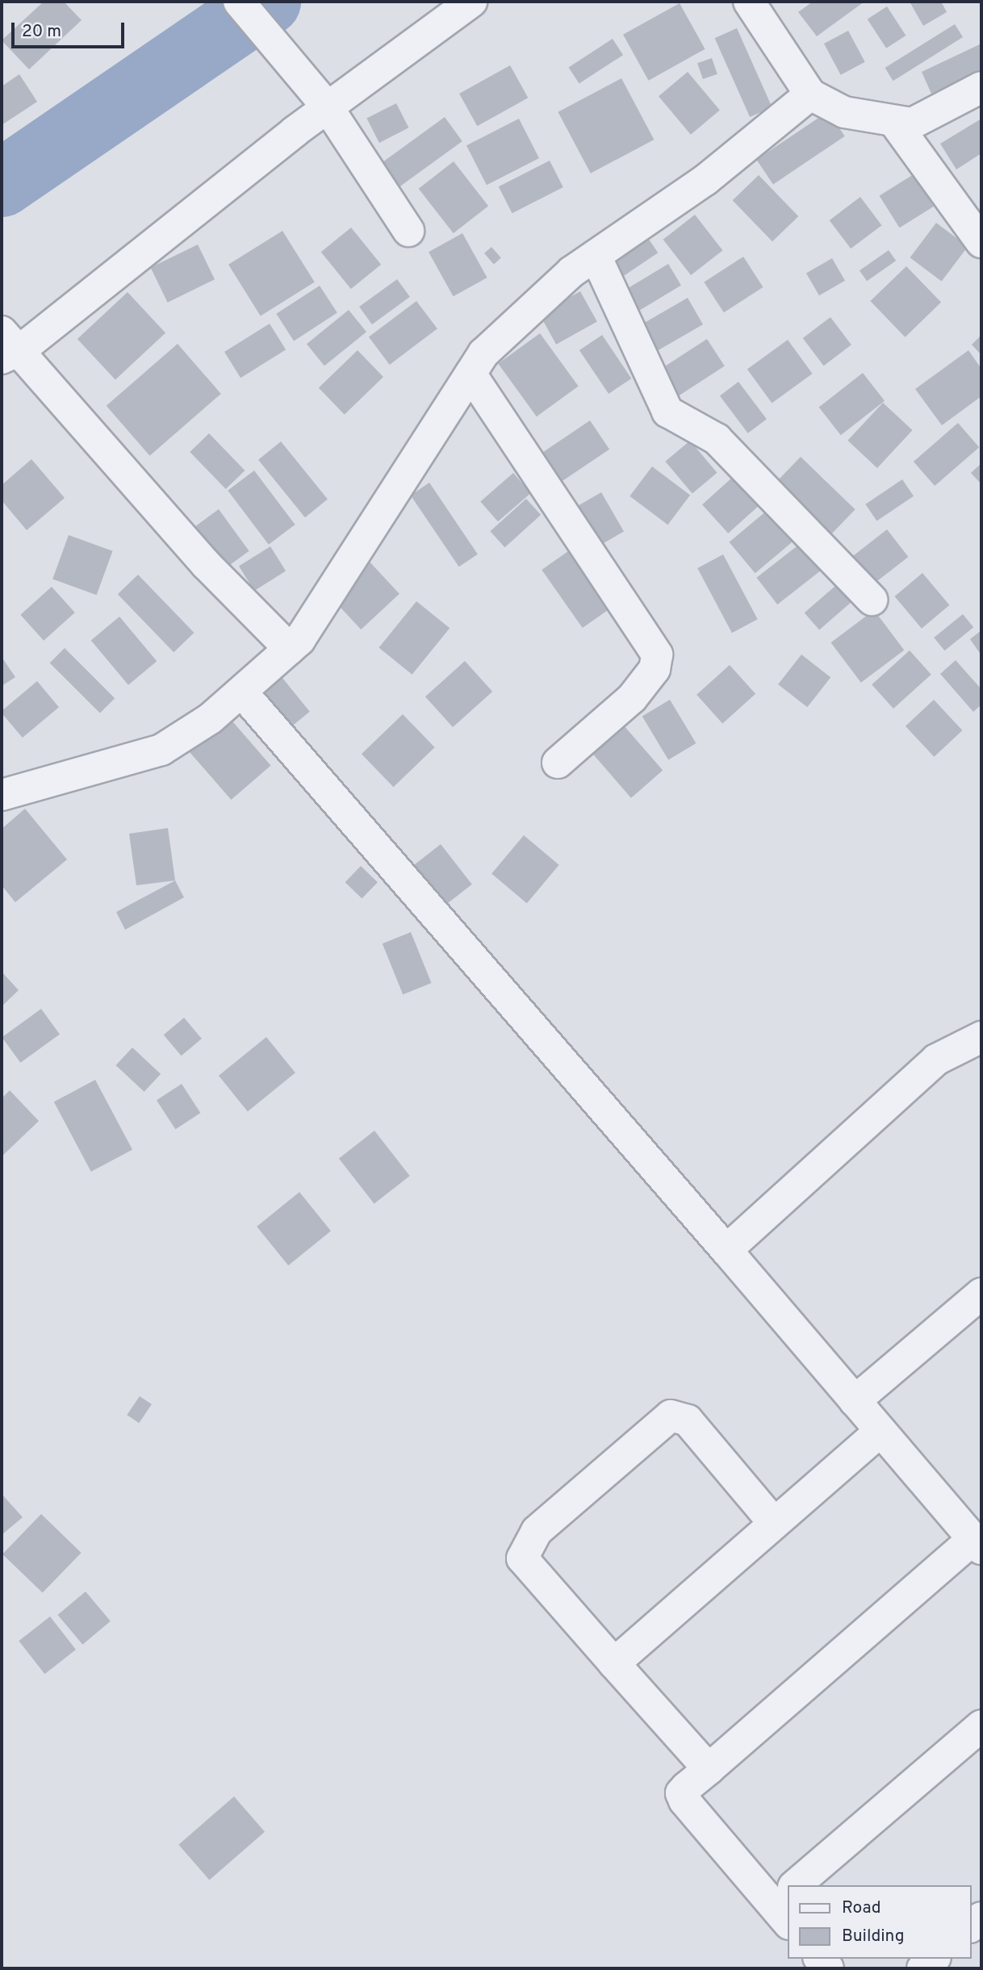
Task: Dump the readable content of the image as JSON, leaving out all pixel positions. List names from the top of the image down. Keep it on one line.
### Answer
{"legend":["Road","Building"],"scale_bar":"20 m"}
